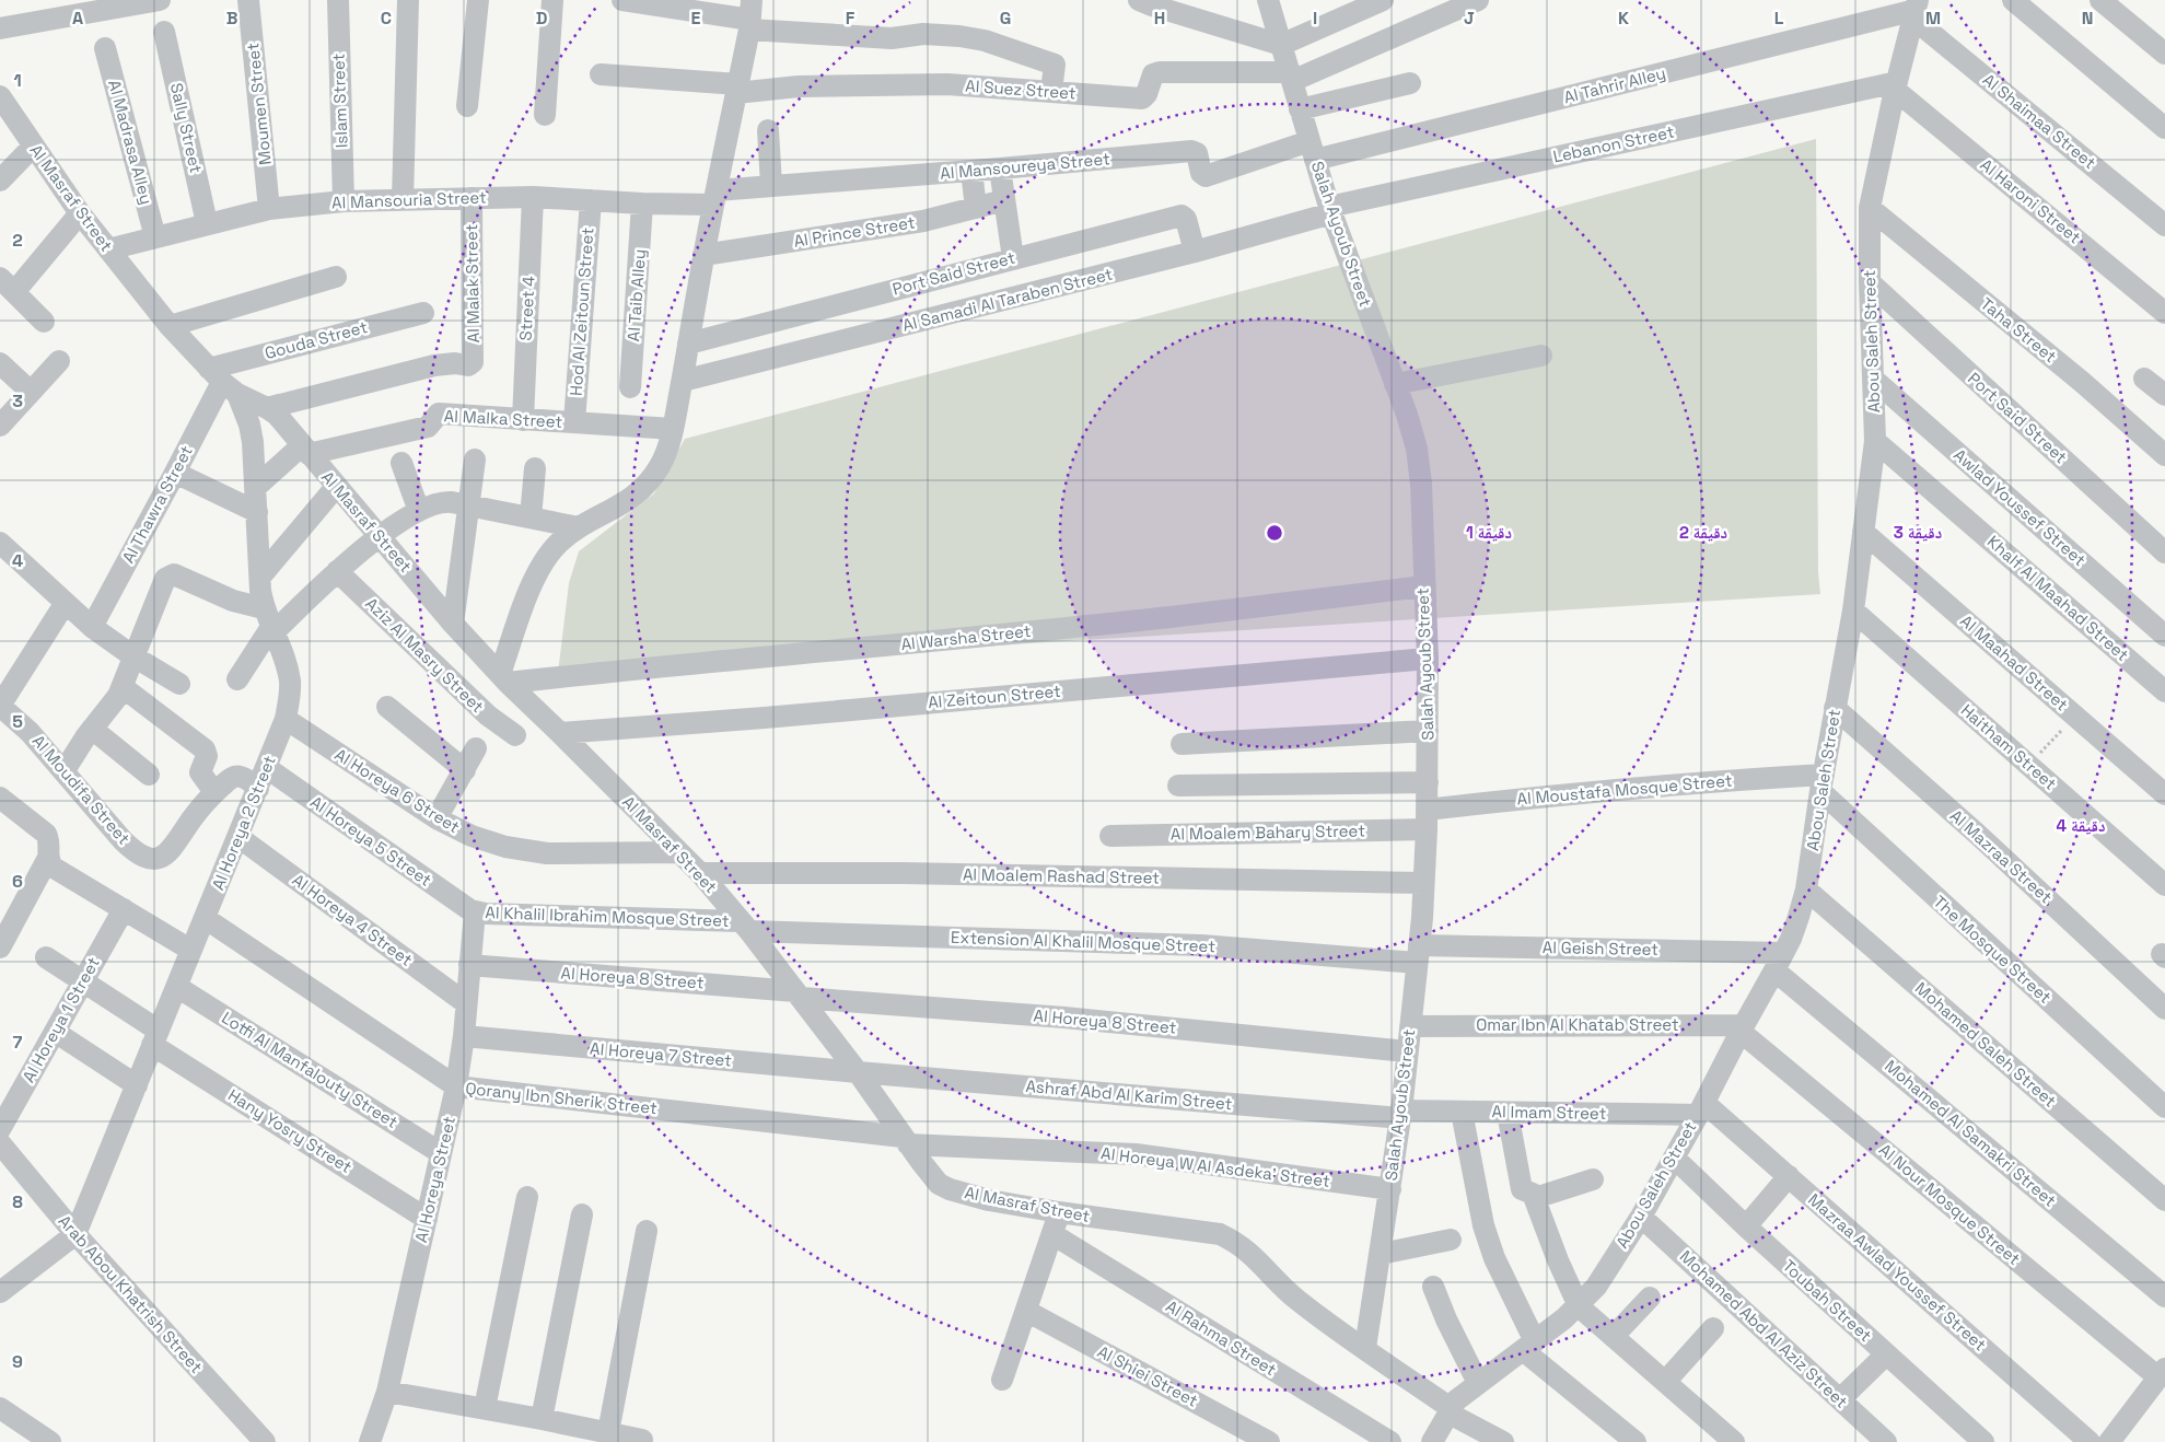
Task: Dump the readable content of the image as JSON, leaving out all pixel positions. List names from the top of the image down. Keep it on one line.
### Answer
{"streets":{"street":["Al Tahrir Alley","Al Suez Street","Islam Street","Moumen Street","Al Shaimaa Street","Sally Street","Al Madrasa Alley","Lebanon Street","Al Mansoureya Street","Al Masraf Street","Al Mansouria Street","Al Haroni Street","Al Prince Street","Salah Ayoub Street","Port Said Street","Al Malak Street","Al Taib Alley","Al Samadi Al Taraben Street","Street 4","Hod Al Zeitoun Street","Taha Street","Gouda Street","Abou Saleh Street","Al Malka Street","Al Thawra Street","Awlad Youssef Street","Khalf Al Maahad Street","Al Warsha Street","Aziz Al Masry Street","Al Maahad Street","Al Zeitoun Street","Haitham Street","Al Moudifa Street","Al Moustafa Mosque Street","Al Horeya 6 Street","Al Horeya 2 Street","Al Moalem Bahary Street","Al Horeya 5 Street","Al Mazraa Street","Al Moalem Rashad Street","Al Khalil Ibrahim Mosque Street","Al Horeya 4 Street","Extension Al Khalil Mosque Street","Al Geish Street","The Mosque Street","Al Horeya 8 Street","Al Horeya 1 Street","Omar Ibn Al Khatab Street","Mohamed Saleh Street","Al Horeya 7 Street","Lotfi Al Manfalouty Street","Ashraf Abd Al Karim Street","Qorany Ibn Sherik Street","Al Imam Street","Hany Yosry Street","Mohamed Al Samakri Street","Al Horeya W Al Asdeka' Street","Al Horeya Street","Al Nour Mosque Street","Mazraa Awlad Youssef Street","Arab Abou Khatrish Street","Toubah Street","Mohamed Abd Al Aziz Street","Al Rahma Street","Al Shiei Street"]},"crossings":[["Al Tahrir Alley","Al Shaimaa Street"],["Al Tahrir Alley","Al Mansoureya Street"],["Al Tahrir Alley","Salah Ayoub Street"],["Al Tahrir Alley","Abou Saleh Street"],["Al Suez Street","Salah Ayoub Street"],["Islam Street","Al Mansouria Street"],["Moumen Street","Al Mansouria Street"],["Al Shaimaa Street","Abou Saleh Street"],["Sally Street","Al Mansouria Street"],["Al Madrasa Alley","Al Mansouria Street"],["Lebanon Street","Al Haroni Street"],["Lebanon Street","Salah Ayoub Street"],["Lebanon Street","Al Samadi Al Taraben Street"],["Lebanon Street","Abou Saleh Street"],["Al Mansoureya Street","Al Mansouria Street"],["Al Mansoureya Street","Salah Ayoub Street"],["Al Masraf Street","Al Mansouria Street"],["Al Masraf Street","Salah Ayoub Street"],["Al Masraf Street","Al Malak Street"],["Al Masraf Street","Gouda Street"],["Al Masraf Street","Abou Saleh Street"],["Al Masraf Street","Al Malka Street"],["Al Masraf Street","Al Thawra Street"],["Al Masraf Street","Al Warsha Street"],["Al Masraf Street","Al Zeitoun Street"],["Al Masraf Street","Al Horeya 6 Street"],["Al Masraf Street","Al Horeya 2 Street"],["Al Masraf Street","Al Moalem Rashad Street"],["Al Masraf Street","Al Khalil Ibrahim Mosque Street"],["Al Masraf Street","Extension Al Khalil Mosque Street"],["Al Masraf Street","Al Horeya 8 Street"],["Al Masraf Street","Al Horeya 7 Street"],["Al Masraf Street","Ashraf Abd Al Karim Street"],["Al Masraf Street","Qorany Ibn Sherik Street"],["Al Masraf Street","Al Horeya W Al Asdeka' Street"],["Al Mansouria Street","Al Malak Street"],["Al Mansouria Street","Al Taib Alley"],["Al Mansouria Street","Street 4"],["Al Mansouria Street","Hod Al Zeitoun Street"],["Al Haroni Street","Abou Saleh Street"],["Salah Ayoub Street","Al Samadi Al Taraben Street"],["Salah Ayoub Street","Al Warsha Street"],["Salah Ayoub Street","Al Zeitoun Street"],["Salah Ayoub Street","Al Moustafa Mosque Street"],["Salah Ayoub Street","Al Moalem Bahary Street"],["Salah Ayoub Street","Al Moalem Rashad Street"],["Salah Ayoub Street","Extension Al Khalil Mosque Street"],["Salah Ayoub Street","Al Geish Street"],["Salah Ayoub Street","Al Horeya 8 Street"],["Salah Ayoub Street","Omar Ibn Al Khatab Street"],["Salah Ayoub Street","Ashraf Abd Al Karim Street"],["Salah Ayoub Street","Al Imam Street"],["Salah Ayoub Street","Al Horeya W Al Asdeka' Street"],["Port Said Street","Al Samadi Al Taraben Street"],["Port Said Street","Abou Saleh Street"],["Street 4","Al Malka Street"],["Hod Al Zeitoun Street","Al Malka Street"],["Taha Street","Abou Saleh Street"],["Gouda Street","Al Thawra Street"],["Gouda Street","Al Horeya 2 Street"],["Abou Saleh Street","Awlad Youssef Street"],["Abou Saleh Street","Khalf Al Maahad Street"],["Abou Saleh Street","Al Maahad Street"],["Abou Saleh Street","Haitham Street"],["Abou Saleh Street","Al Moustafa Mosque Street"],["Abou Saleh Street","Al Mazraa Street"],["Abou Saleh Street","Al Geish Street"],["Abou Saleh Street","The Mosque Street"],["Abou Saleh Street","Omar Ibn Al Khatab Street"],["Abou Saleh Street","Mohamed Saleh Street"],["Abou Saleh Street","Al Imam Street"],["Abou Saleh Street","Mohamed Al Samakri Street"],["Abou Saleh Street","Al Nour Mosque Street"],["Abou Saleh Street","Mazraa Awlad Youssef Street"],["Abou Saleh Street","Toubah Street"],["Abou Saleh Street","Mohamed Abd Al Aziz Street"],["Al Thawra Street","Al Horeya 2 Street"],["Al Moudifa Street","Al Horeya 2 Street"],["Al Moudifa Street","Al Horeya 5 Street"],["Al Moustafa Mosque Street","Al Moalem Bahary Street"],["Al Moustafa Mosque Street","The Mosque Street"],["Al Horeya 6 Street","Al Horeya 2 Street"],["Al Horeya 2 Street","Al Horeya 5 Street"],["Al Horeya 2 Street","Al Horeya 4 Street"],["Al Horeya 2 Street","Lotfi Al Manfalouty Street"],["Al Horeya 2 Street","Qorany Ibn Sherik Street"],["Al Horeya 2 Street","Hany Yosry Street"],["Al Horeya 2 Street","Arab Abou Khatrish Street"],["Al Horeya 5 Street","Al Khalil Ibrahim Mosque Street"],["Al Horeya 5 Street","Al Horeya Street"],["Al Khalil Ibrahim Mosque Street","Extension Al Khalil Mosque Street"],["Al Khalil Ibrahim Mosque Street","Al Horeya Street"],["Al Horeya 4 Street","Al Horeya Street"],["Extension Al Khalil Mosque Street","Al Geish Street"],["Al Geish Street","Mohamed Al Samakri Street"],["Al Horeya 8 Street","Al Horeya Street"],["Al Horeya 1 Street","Hany Yosry Street"],["Omar Ibn Al Khatab Street","Al Nour Mosque Street"],["Al Horeya 7 Street","Ashraf Abd Al Karim Street"],["Al Horeya 7 Street","Al Horeya Street"],["Lotfi Al Manfalouty Street","Al Horeya Street"],["Ashraf Abd Al Karim Street","Al Imam Street"],["Qorany Ibn Sherik Street","Al Horeya W Al Asdeka' Street"],["Qorany Ibn Sherik Street","Al Horeya Street"],["Al Imam Street","Mazraa Awlad Youssef Street"],["Hany Yosry Street","Al Horeya Street"]],"grid":{"columns":["A","B","C","D","E","F","G","H","I","J","K","L","M","N"],"rows":["1","2","3","4","5","6","7","8","9"]},"rings":["1 دقيقة","2 دقيقة","3 دقيقة","4 دقيقة"]}
